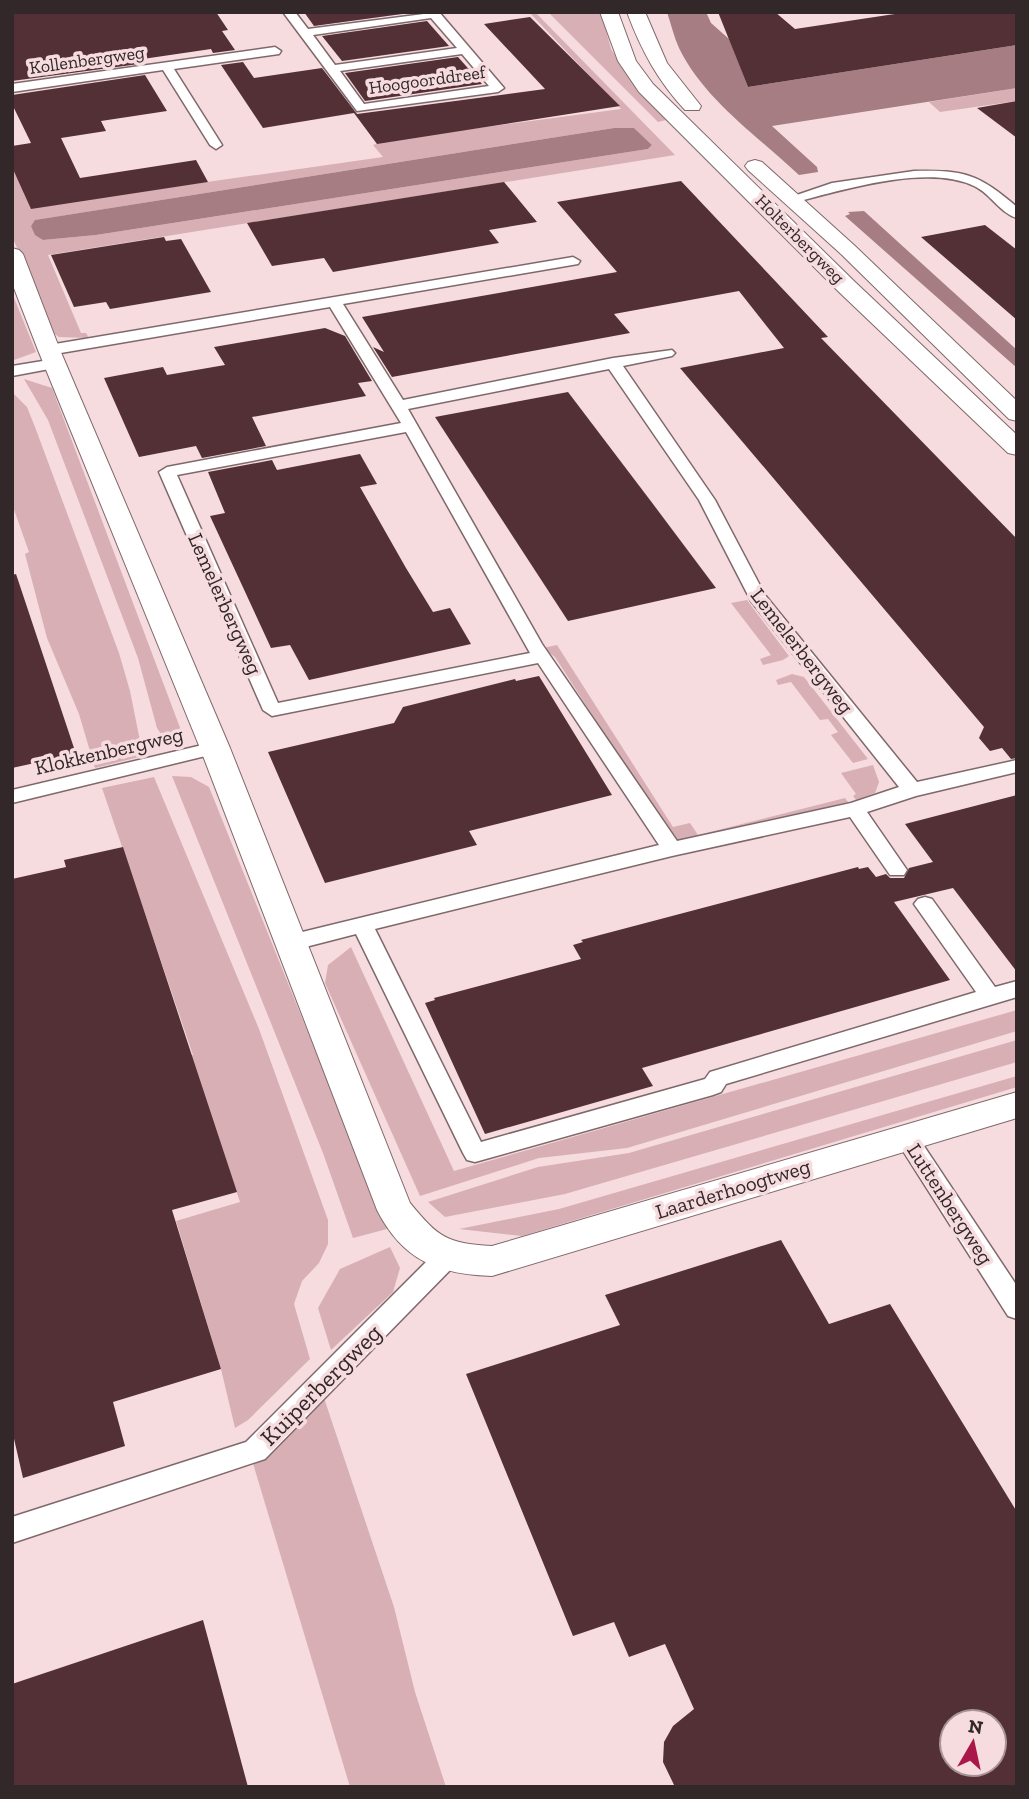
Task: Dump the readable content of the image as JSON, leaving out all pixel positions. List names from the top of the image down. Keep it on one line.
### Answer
{"streets":{"main road":["Holterbergweg","Laarderhoogtweg"],"street":["Kollenbergweg","Hoogoorddreef","Lemelerbergweg","Klokkenbergweg","Luttenbergweg","Kuiperbergweg"]},"crossings":[["Laarderhoogtweg","Luttenbergweg"],["Laarderhoogtweg","Kuiperbergweg"]],"north":"top"}
